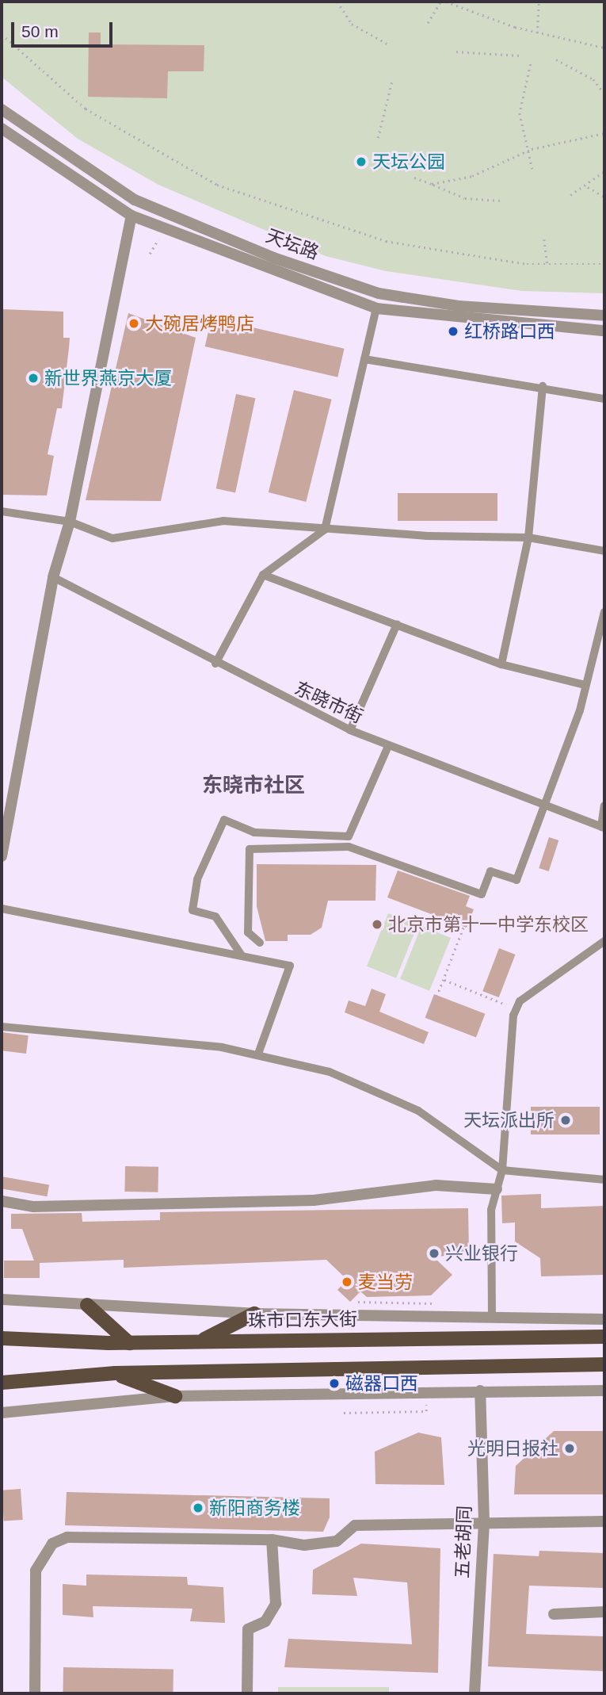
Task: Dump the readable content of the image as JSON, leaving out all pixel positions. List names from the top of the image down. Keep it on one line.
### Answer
{"streets":{"main road":["珠市口东大街"],"street":["天坛路","五老胡同"],"lane":["东晓市街"]},"districts":["东晓市社区"],"places":["天坛公园","大碗居烤鸭店","红桥路口西","新世界燕京大厦","北京市第十一中学东校区","天坛派出所","兴业银行","麦当劳","磁器口西","光明日报社","新阳商务楼"],"scale_bar":"50 m"}
